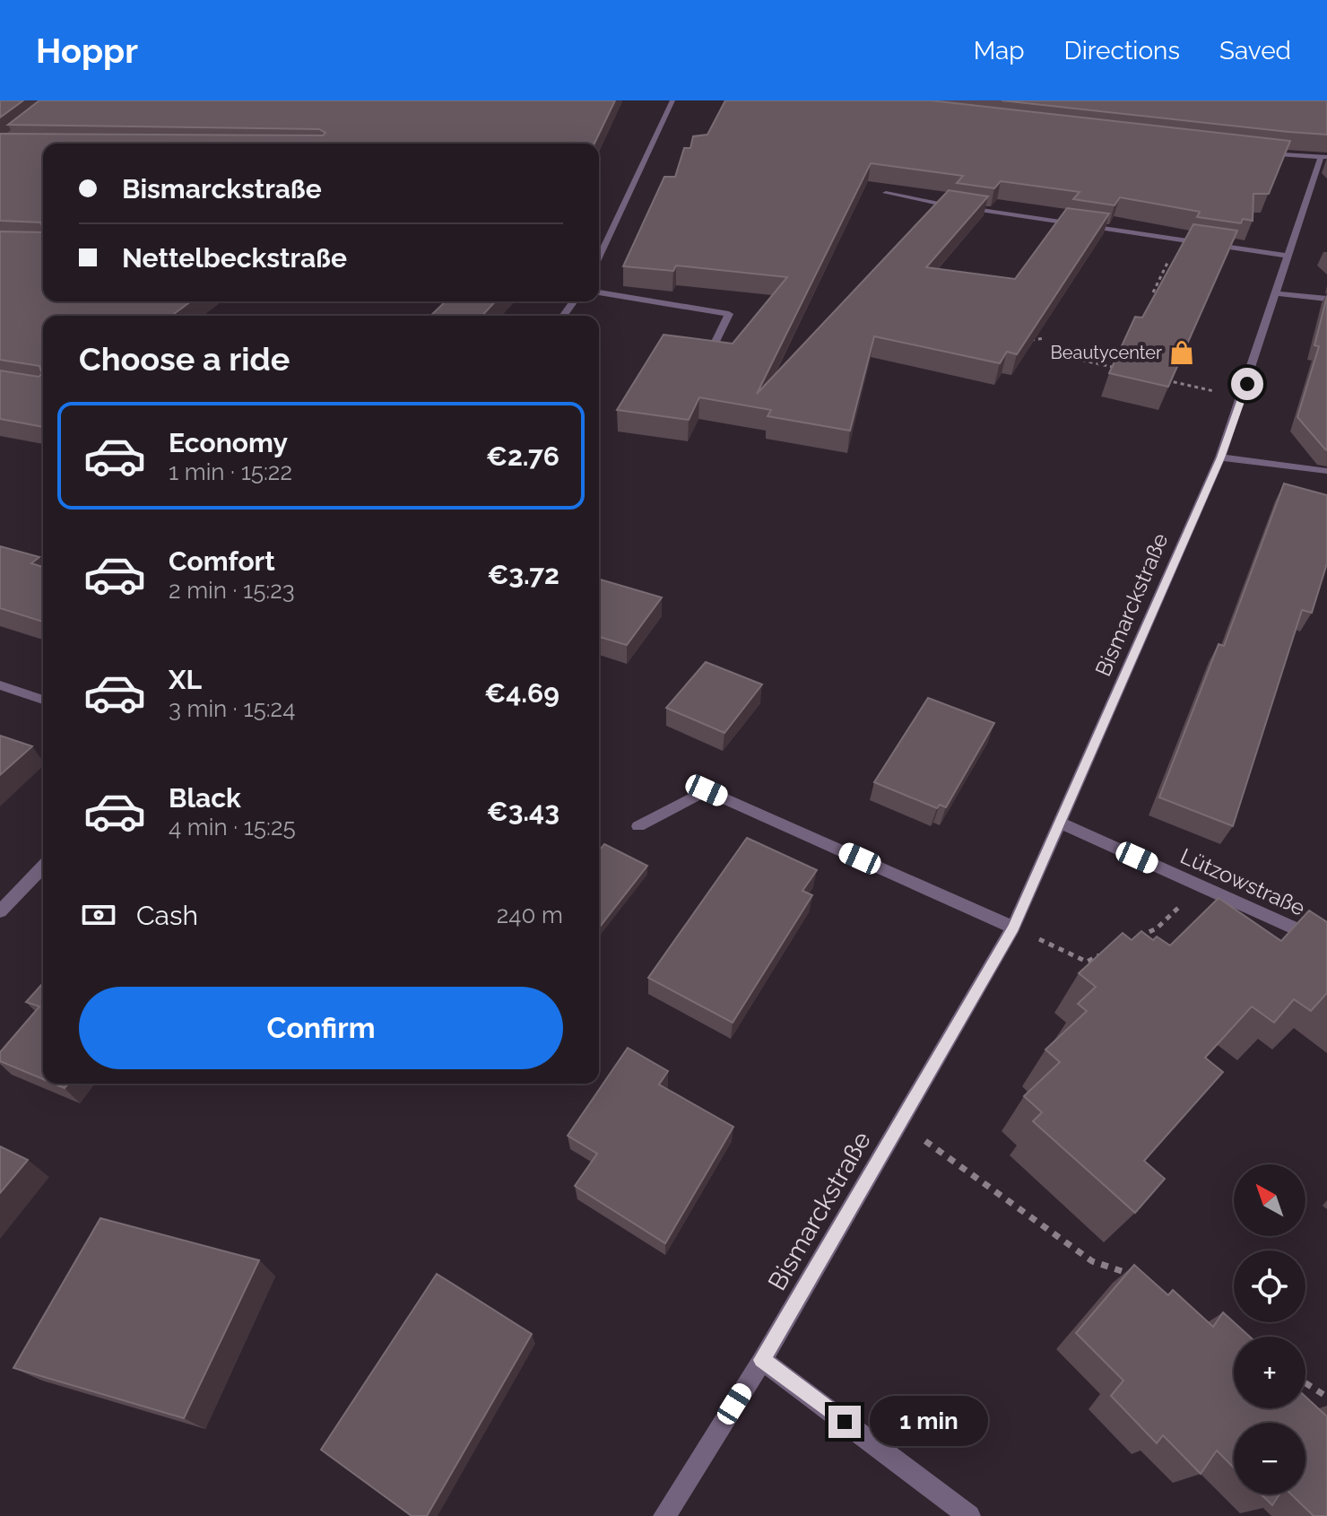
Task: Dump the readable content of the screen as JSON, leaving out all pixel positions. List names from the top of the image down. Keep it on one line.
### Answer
{"streets":{"street":["Bismarckstraße","Lützowstraße"]},"crossings":[["Bismarckstraße","Lützowstraße"]],"places":{"shop":["Beautycenter"]},"north":"top left","page":{"header":"Hoppr","nav":["Map","Directions","Saved"],"banner":["Bismarckstraße","Nettelbeckstraße"],"heading":"Choose a ride","list":[{"name":"Economy","note":"1 min · 15:22","value":"€2.76"},{"name":"Comfort","note":"2 min · 15:23","value":"€3.72"},{"name":"XL","note":"3 min · 15:24","value":"€4.69"},{"name":"Black","note":"4 min · 15:25","value":"€3.43"}],"pay":["Cash","240 m"],"buttons":"Confirm","map_buttons":["+","−"],"bubble":"1 min"}}
